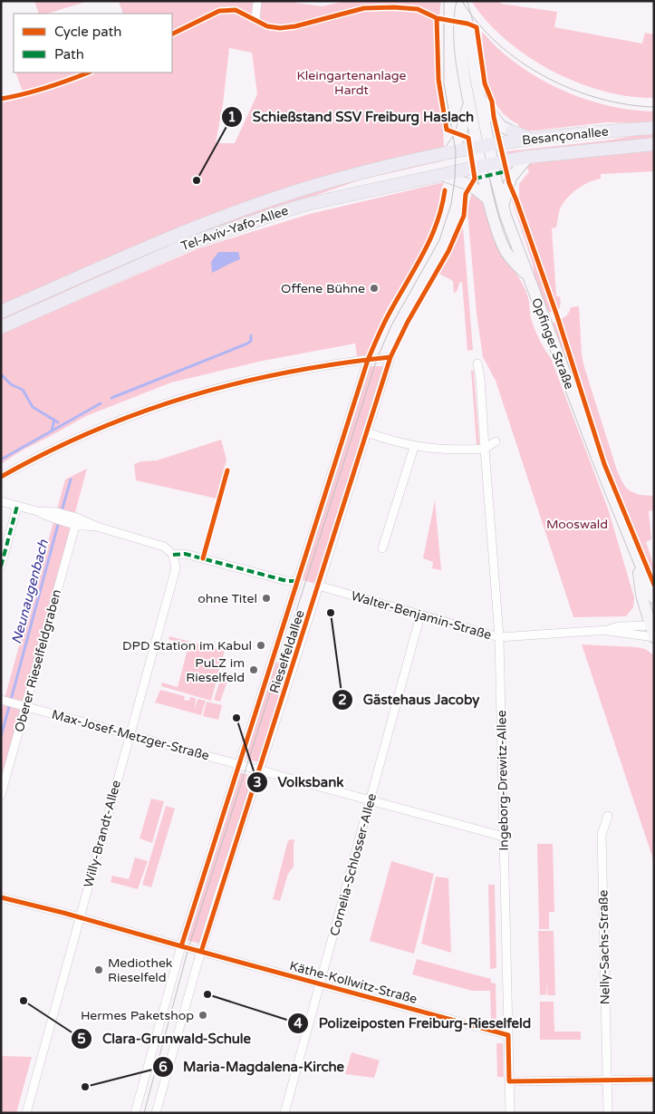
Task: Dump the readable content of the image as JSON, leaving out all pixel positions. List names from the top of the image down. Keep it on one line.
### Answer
{"streets":{"main road":["Besançonallee","Tel-Aviv-Yafo-Allee","Opfinger Straße"],"street":["Walter-Benjamin-Straße","Rieselfeldallee","Oberer Rieselfeldgraben","Max-Josef-Metzger-Straße","Ingeborg-Drewitz-Allee","Willy-Brandt-Allee","Cornelia-Schlosser-Allee","Nelly-Sachs-Straße","Käthe-Kollwitz-Straße"]},"crossings":[["Besançonallee","Tel-Aviv-Yafo-Allee"],["Besançonallee","Opfinger Straße"],["Tel-Aviv-Yafo-Allee","Opfinger Straße"],["Opfinger Straße","Walter-Benjamin-Straße"],["Walter-Benjamin-Straße","Rieselfeldallee"],["Walter-Benjamin-Straße","Ingeborg-Drewitz-Allee"],["Walter-Benjamin-Straße","Cornelia-Schlosser-Allee"],["Rieselfeldallee","Max-Josef-Metzger-Straße"],["Rieselfeldallee","Käthe-Kollwitz-Straße"],["Oberer Rieselfeldgraben","Max-Josef-Metzger-Straße"],["Max-Josef-Metzger-Straße","Ingeborg-Drewitz-Allee"],["Max-Josef-Metzger-Straße","Willy-Brandt-Allee"],["Max-Josef-Metzger-Straße","Cornelia-Schlosser-Allee"],["Ingeborg-Drewitz-Allee","Käthe-Kollwitz-Straße"],["Willy-Brandt-Allee","Käthe-Kollwitz-Straße"],["Cornelia-Schlosser-Allee","Käthe-Kollwitz-Straße"]],"water":["Neunaugenbach"],"parks":["Kleingartenanlage Hardt","Mooswald"],"places":["Schießstand SSV Freiburg Haslach","Offene Bühne","ohne Titel","Gästehaus Jacoby","DPD Station im Kabul","PuLZ im Rieselfeld","Volksbank","Mediothek Rieselfeld","Polizeiposten Freiburg-Rieselfeld","Clara-Grunwald-Schule","Hermes Paketshop","Maria-Magdalena-Kirche"],"legend":["Cycle path","Path"]}
